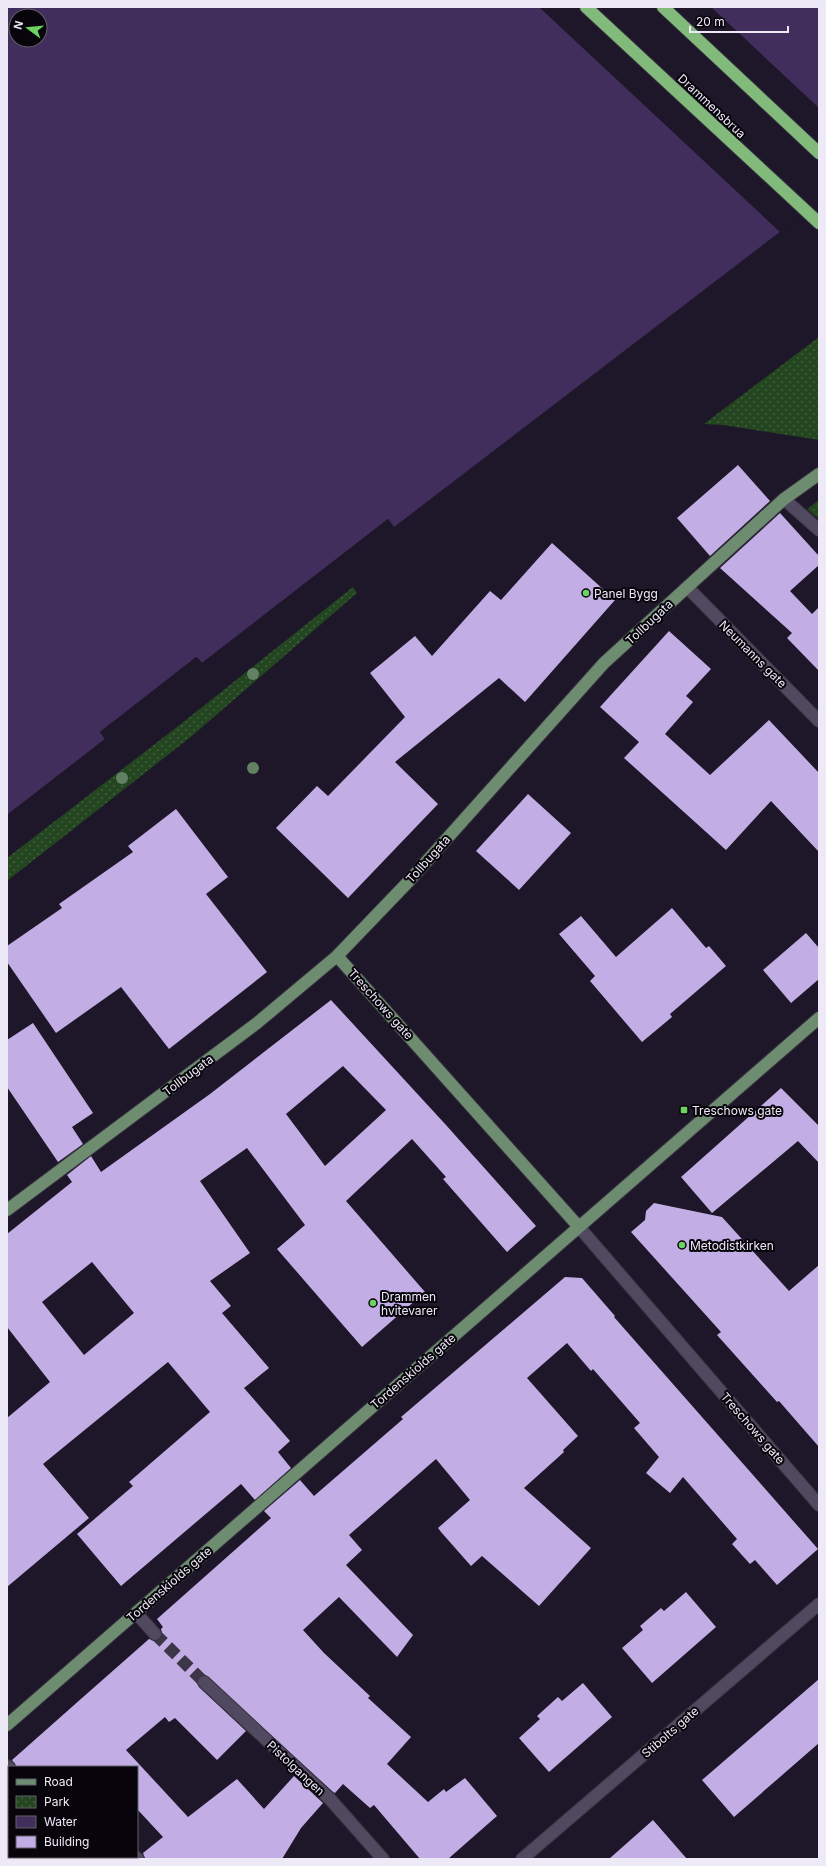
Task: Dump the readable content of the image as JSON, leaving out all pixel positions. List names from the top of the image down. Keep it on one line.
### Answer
{"streets":{"highway":["Drammensbrua"],"main road":["Tollbugata","Treschows gate","Tordenskiolds gate"],"street":["Neumanns gate","Stibolts gate","Pistolgangen"]},"crossings":[["Tollbugata","Neumanns gate"],["Tollbugata","Treschows gate"],["Treschows gate","Tordenskiolds gate"]],"places":{"other":["Panel Bygg","Metodistkirken","Drammen hvitevarer"],"transit":["Treschows gate"]},"legend":["Road","Park","Water","Building"],"scale_bar":"20 m","north":"left"}
